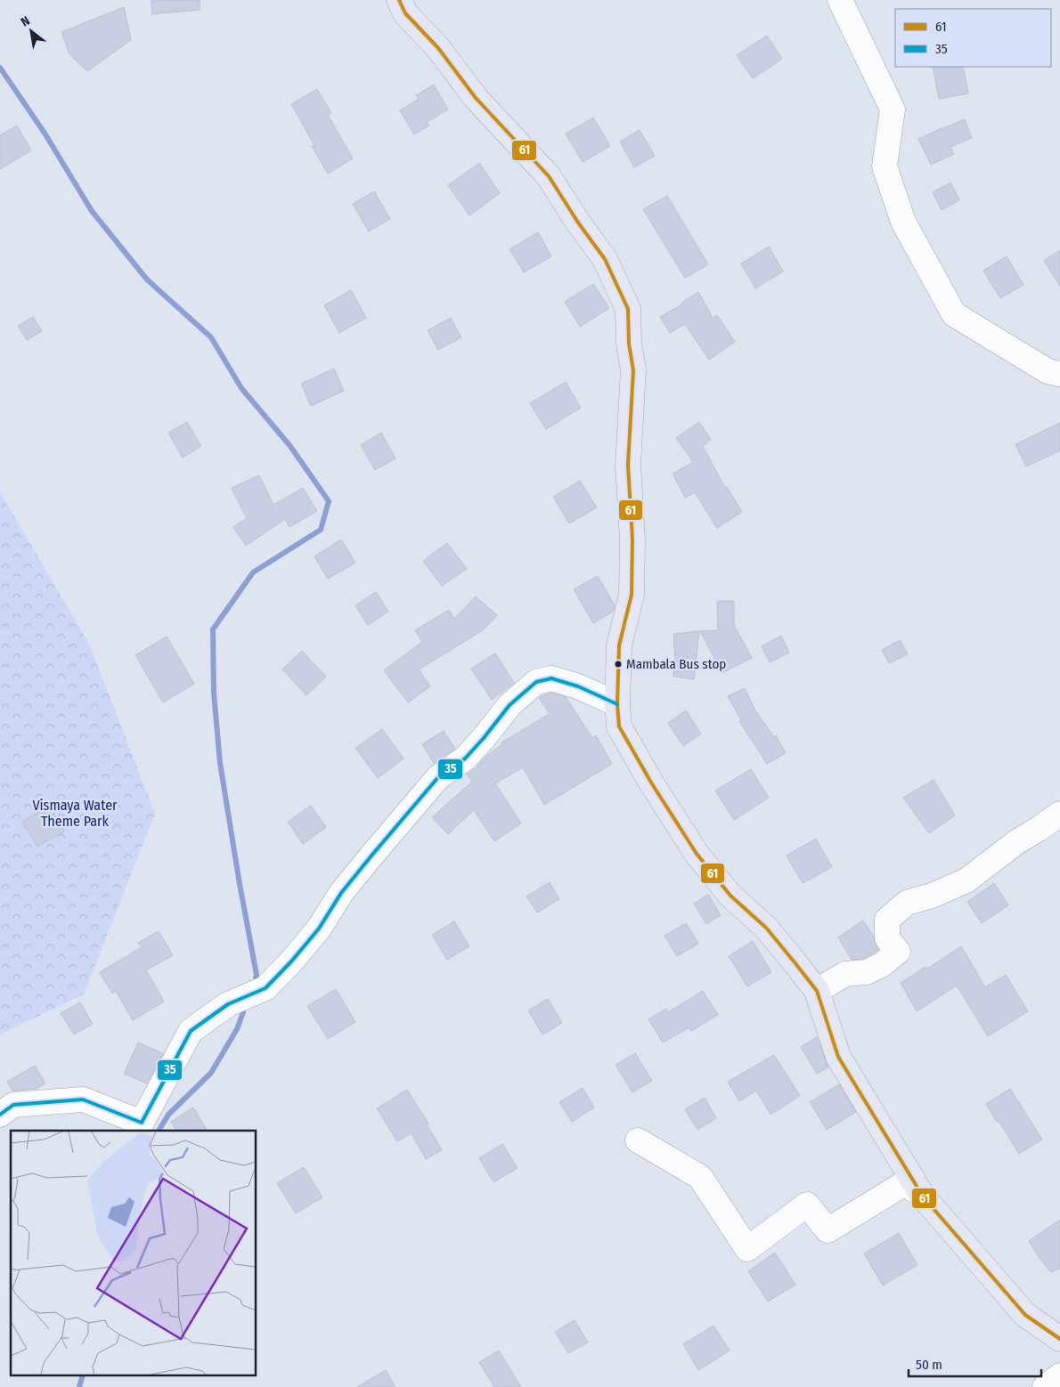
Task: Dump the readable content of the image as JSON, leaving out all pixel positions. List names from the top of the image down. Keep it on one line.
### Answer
{"parks":["Vismaya Water Theme Park"],"places":["Mambala Bus stop"],"lines":["transit line 61","transit line 35"],"legend":["61","35"],"scale_bar":"50 m","north":"top left"}
